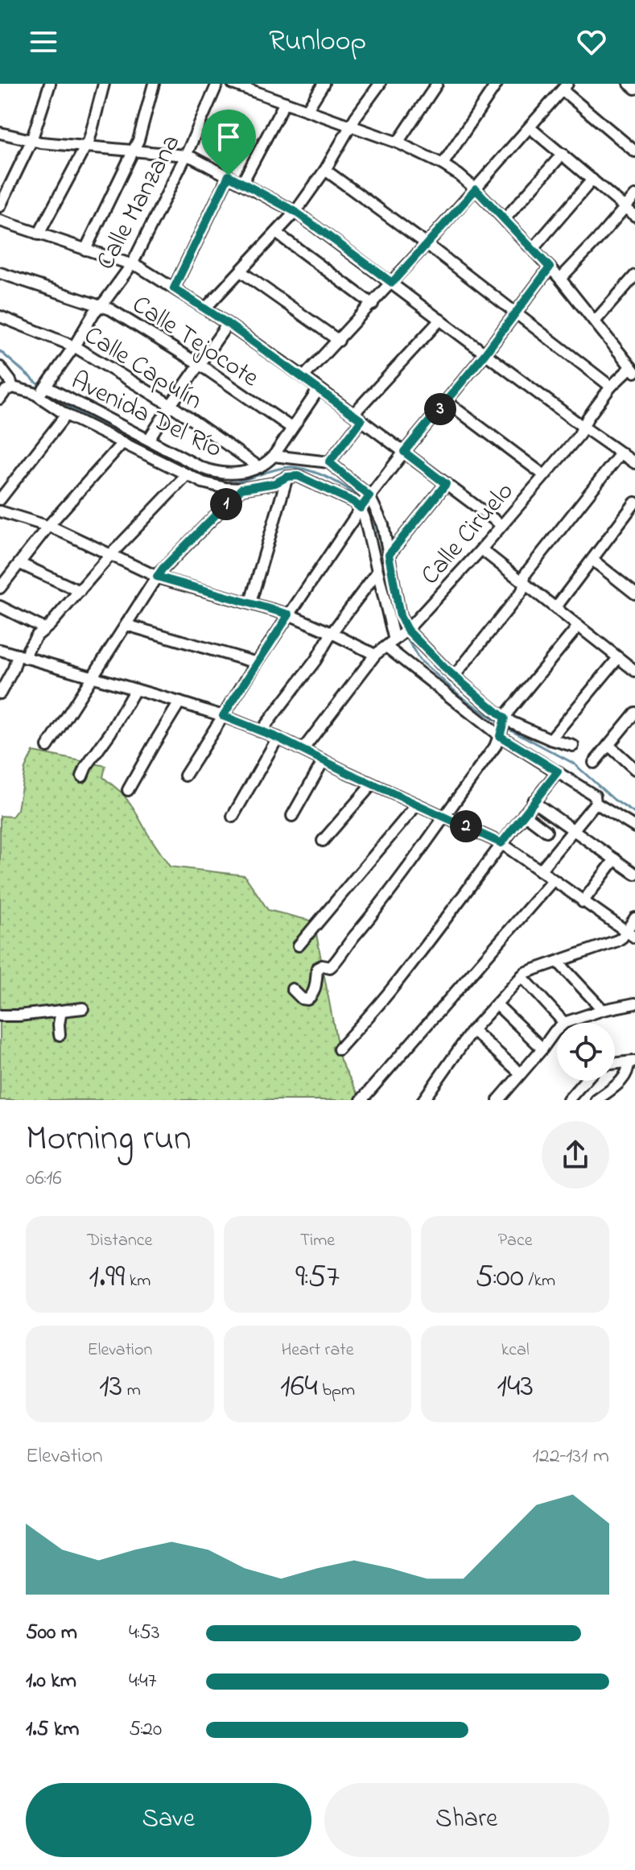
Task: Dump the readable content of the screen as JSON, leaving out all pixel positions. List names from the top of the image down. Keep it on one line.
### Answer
{"streets":{"street":["Calle Manzana","Calle Tejocote","Calle Capulín","Avenida Del Río","Calle Ciruelo"]},"crossings":[["Calle Manzana","Calle Tejocote"],["Calle Manzana","Calle Capulín"],["Calle Manzana","Avenida Del Río"],["Calle Tejocote","Avenida Del Río"],["Calle Capulín","Avenida Del Río"]],"page":{"header":"Runloop","pins":["3","1","2"],"heading":["Morning run","06:16"],"stats":[["Distance","1.99 km"],["Time","9:57"],["Pace","5:00 /km"],["Elevation","13 m"],["Heart rate","164 bpm"],["kcal","143"]],"chart":["Elevation","122–131 m"],"list":[{"name":"500 m","note":"4:53"},{"name":"1.0 km","note":"4:47"},{"name":"1.5 km","note":"5:20"}],"buttons":["Save","Share"]}}
